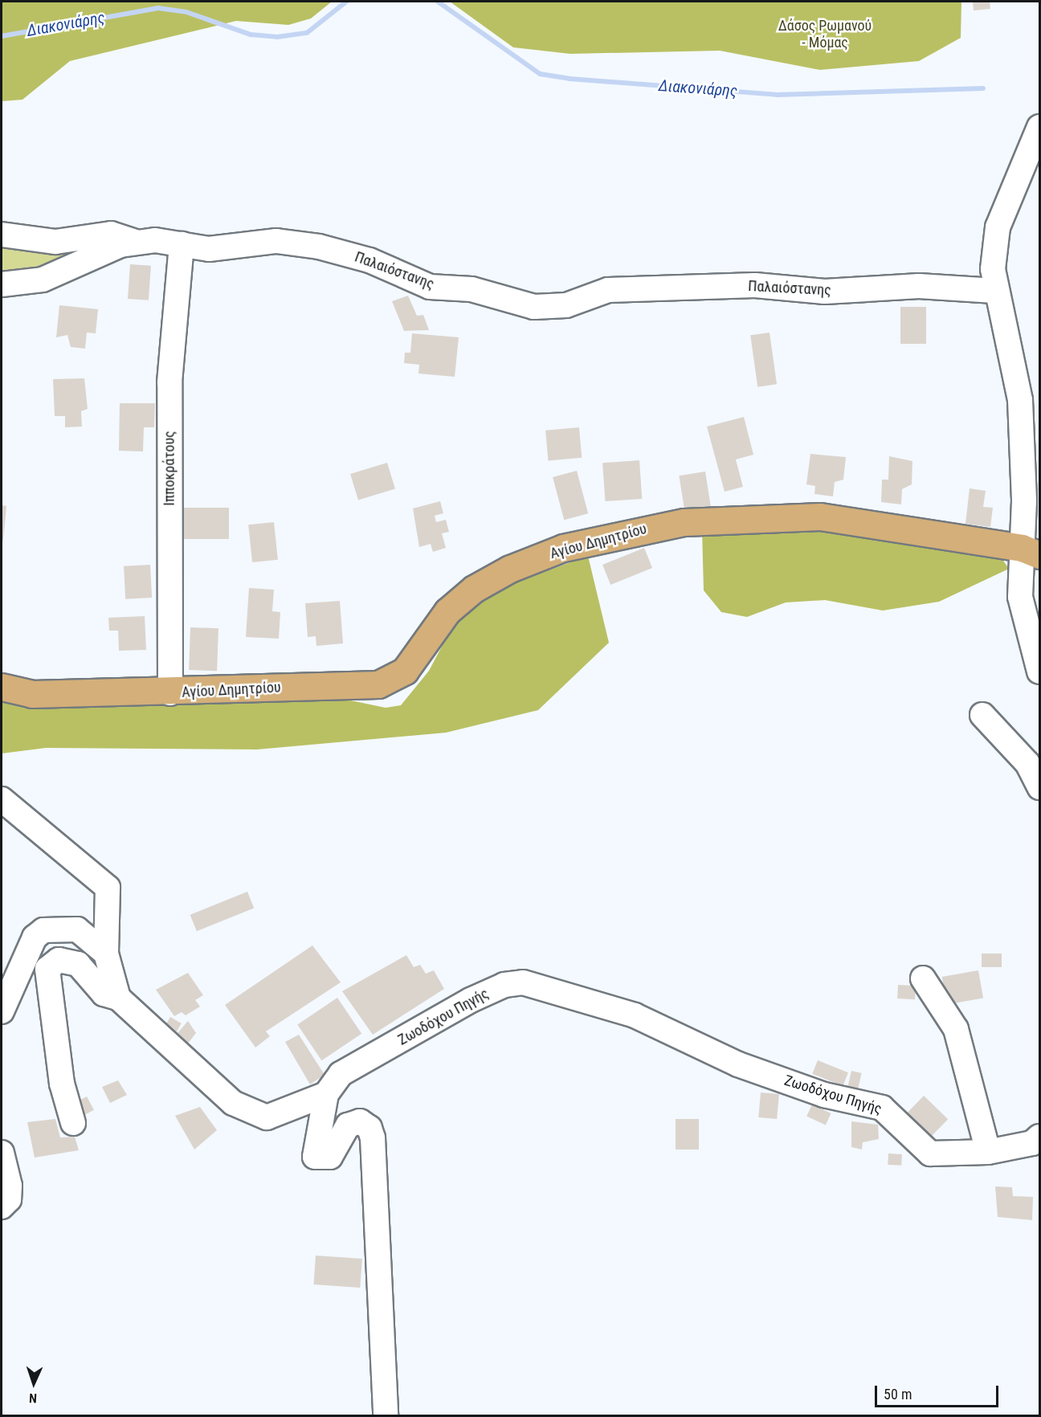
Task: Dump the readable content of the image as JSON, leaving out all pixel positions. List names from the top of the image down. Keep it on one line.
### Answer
{"streets":{"main road":["Αγίου Δημητρίου"],"street":["Παλαιόστανης","Ιπποκράτους","Ζωοδόχου Πηγής"]},"crossings":[["Παλαιόστανης","Ιπποκράτους"],["Ιπποκράτους","Αγίου Δημητρίου"]],"water":["Διακονιάρης"],"parks":["Δάσος Ρωμανού - Μόμας"],"scale_bar":"50 m","north":"bottom"}
